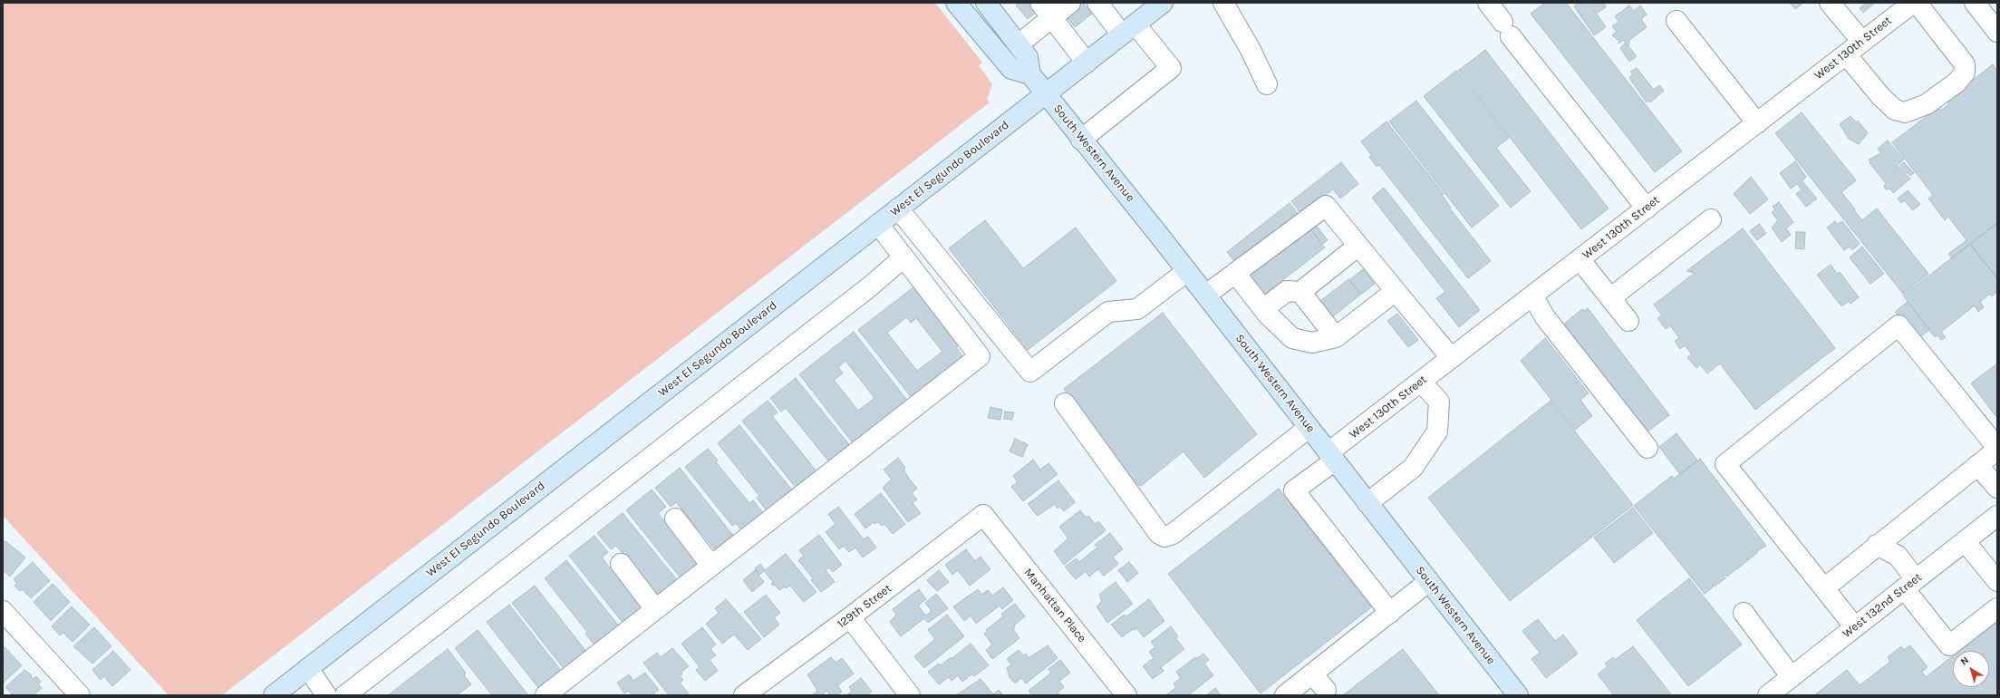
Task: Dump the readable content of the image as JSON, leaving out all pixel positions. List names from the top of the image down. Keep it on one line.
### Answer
{"streets":{"main road":["South Western Avenue","West El Segundo Boulevard"],"street":["West 130th Street","Manhattan Place","West 132nd Street","129th Street"]},"crossings":[["West 130th Street","South Western Avenue"],["South Western Avenue","West El Segundo Boulevard"],["Manhattan Place","129th Street"]],"north":"top left"}
